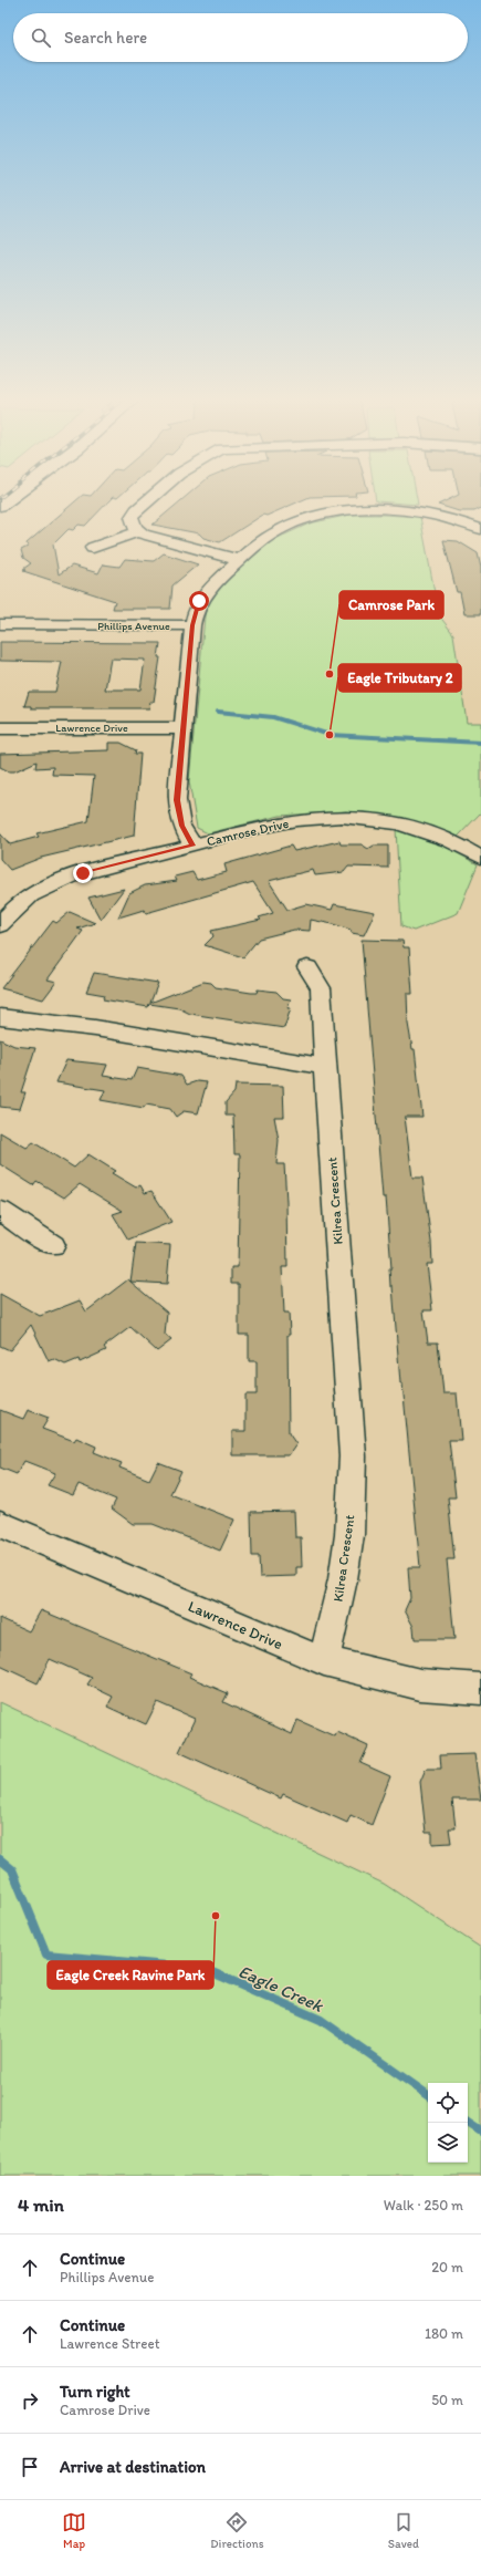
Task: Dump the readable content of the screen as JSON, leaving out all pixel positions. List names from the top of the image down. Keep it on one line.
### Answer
{"streets":{"street":["Phillips Avenue","Lawrence Drive","Camrose Drive","Kilrea Crescent"]},"crossings":[["Lawrence Drive","Kilrea Crescent"]],"water":["Eagle Creek"],"places":["Camrose Park","Eagle Tributary 2","Eagle Creek Ravine Park"],"page":{"search":"Search here","heading":["4 min","Walk · 250 m"],"list":[["Continue","Phillips Avenue","20 m"],["Continue","Lawrence Street","180 m"],["Turn right","Camrose Drive","50 m"],"Arrive at destination"],"nav":["Map","Directions","Saved"]}}
